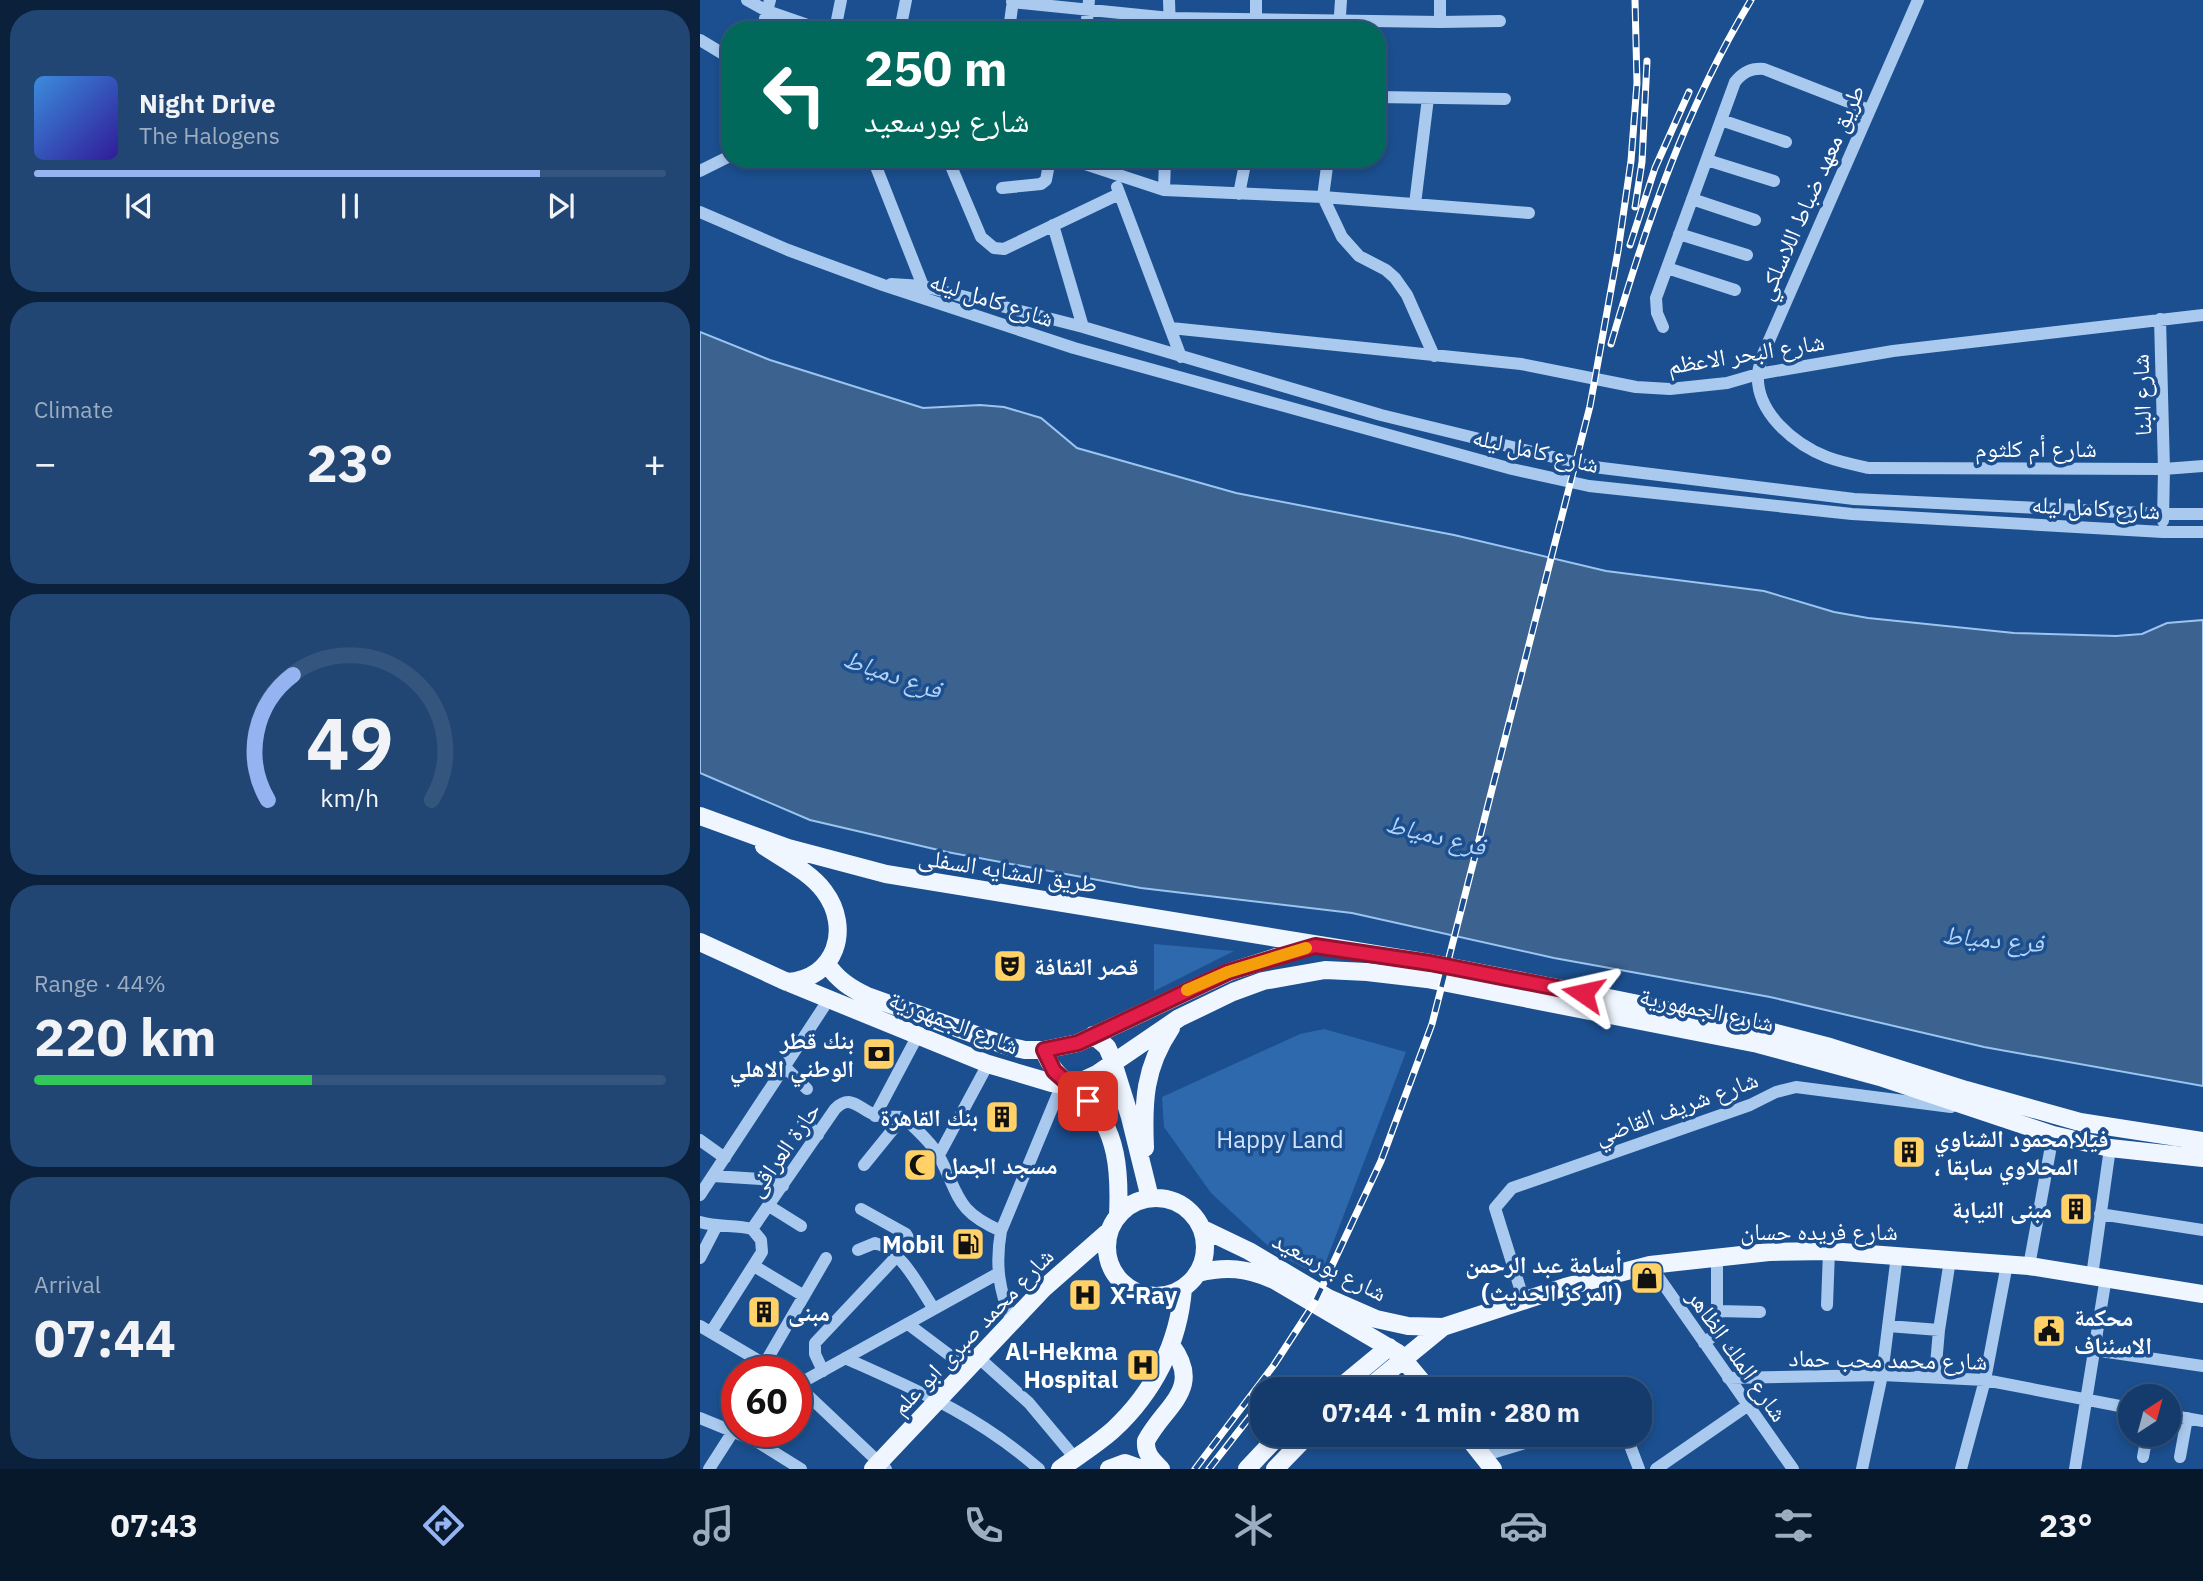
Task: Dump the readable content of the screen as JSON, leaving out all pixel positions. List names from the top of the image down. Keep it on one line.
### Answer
{"streets":{"main road":["طريق المشايه السفلى","شارع الجمهورية","شارع فريده حسان","شارع بورسعيد","شارع محمد صبرى ابو علم"],"street":["طريق معهد ضباط اللاسلكي","شارع كامل ليله","شارع البحر الاعظم","شارع البنا","شارع أم كلثوم","شارع شريف القاضي","حارة العراقى","شارع الملك الظاهر","شارع محمد محب حماد"]},"crossings":[["طريق معهد ضباط اللاسلكي","شارع البحر الاعظم"],["طريق معهد ضباط اللاسلكي","شارع أم كلثوم"],["شارع كامل ليله","شارع البنا"],["شارع البحر الاعظم","شارع البنا"],["شارع البحر الاعظم","شارع أم كلثوم"],["شارع البنا","شارع أم كلثوم"],["طريق المشايه السفلى","شارع الجمهورية"],["شارع الجمهورية","شارع شريف القاضي"],["شارع شريف القاضي","شارع فريده حسان"],["شارع فريده حسان","شارع بورسعيد"],["شارع فريده حسان","شارع الملك الظاهر"],["شارع بورسعيد","شارع محمد صبرى ابو علم"],["شارع الملك الظاهر","شارع محمد محب حماد"]],"water":["فرع دمياط"],"parks":["Happy Land"],"places":{"theatre":["قصر الثقافة"],"bank":["بنك قطر الوطني الاهلي"],"building":["بنك القاهرة","فيلا محمود الشناوي ، المحلاوي سابقا","مبنى النيابة","مبنى"],"mosque":["مسجد الجمل"],"fuel station":["Mobil"],"shop":["أسامة عبد الرحمن (المركز الحديث)"],"hospital":["X-Ray","Al-Hekma Hospital"],"public building":["محكمة الاسئناف"]},"north":"top right","page":{"turn":["250 m","شارع بورسعيد"],"song":["Night Drive","The Halogens"],"tile":["Climate",["Range · 44%","220 km"],["Arrival","07:44"]],"heat":["−","23°","+"],"limit":"60","trip":"07:44 · 1 min · 280 m","tabs":["07:43","23°"],"gauge":["49","km/h"]}}
